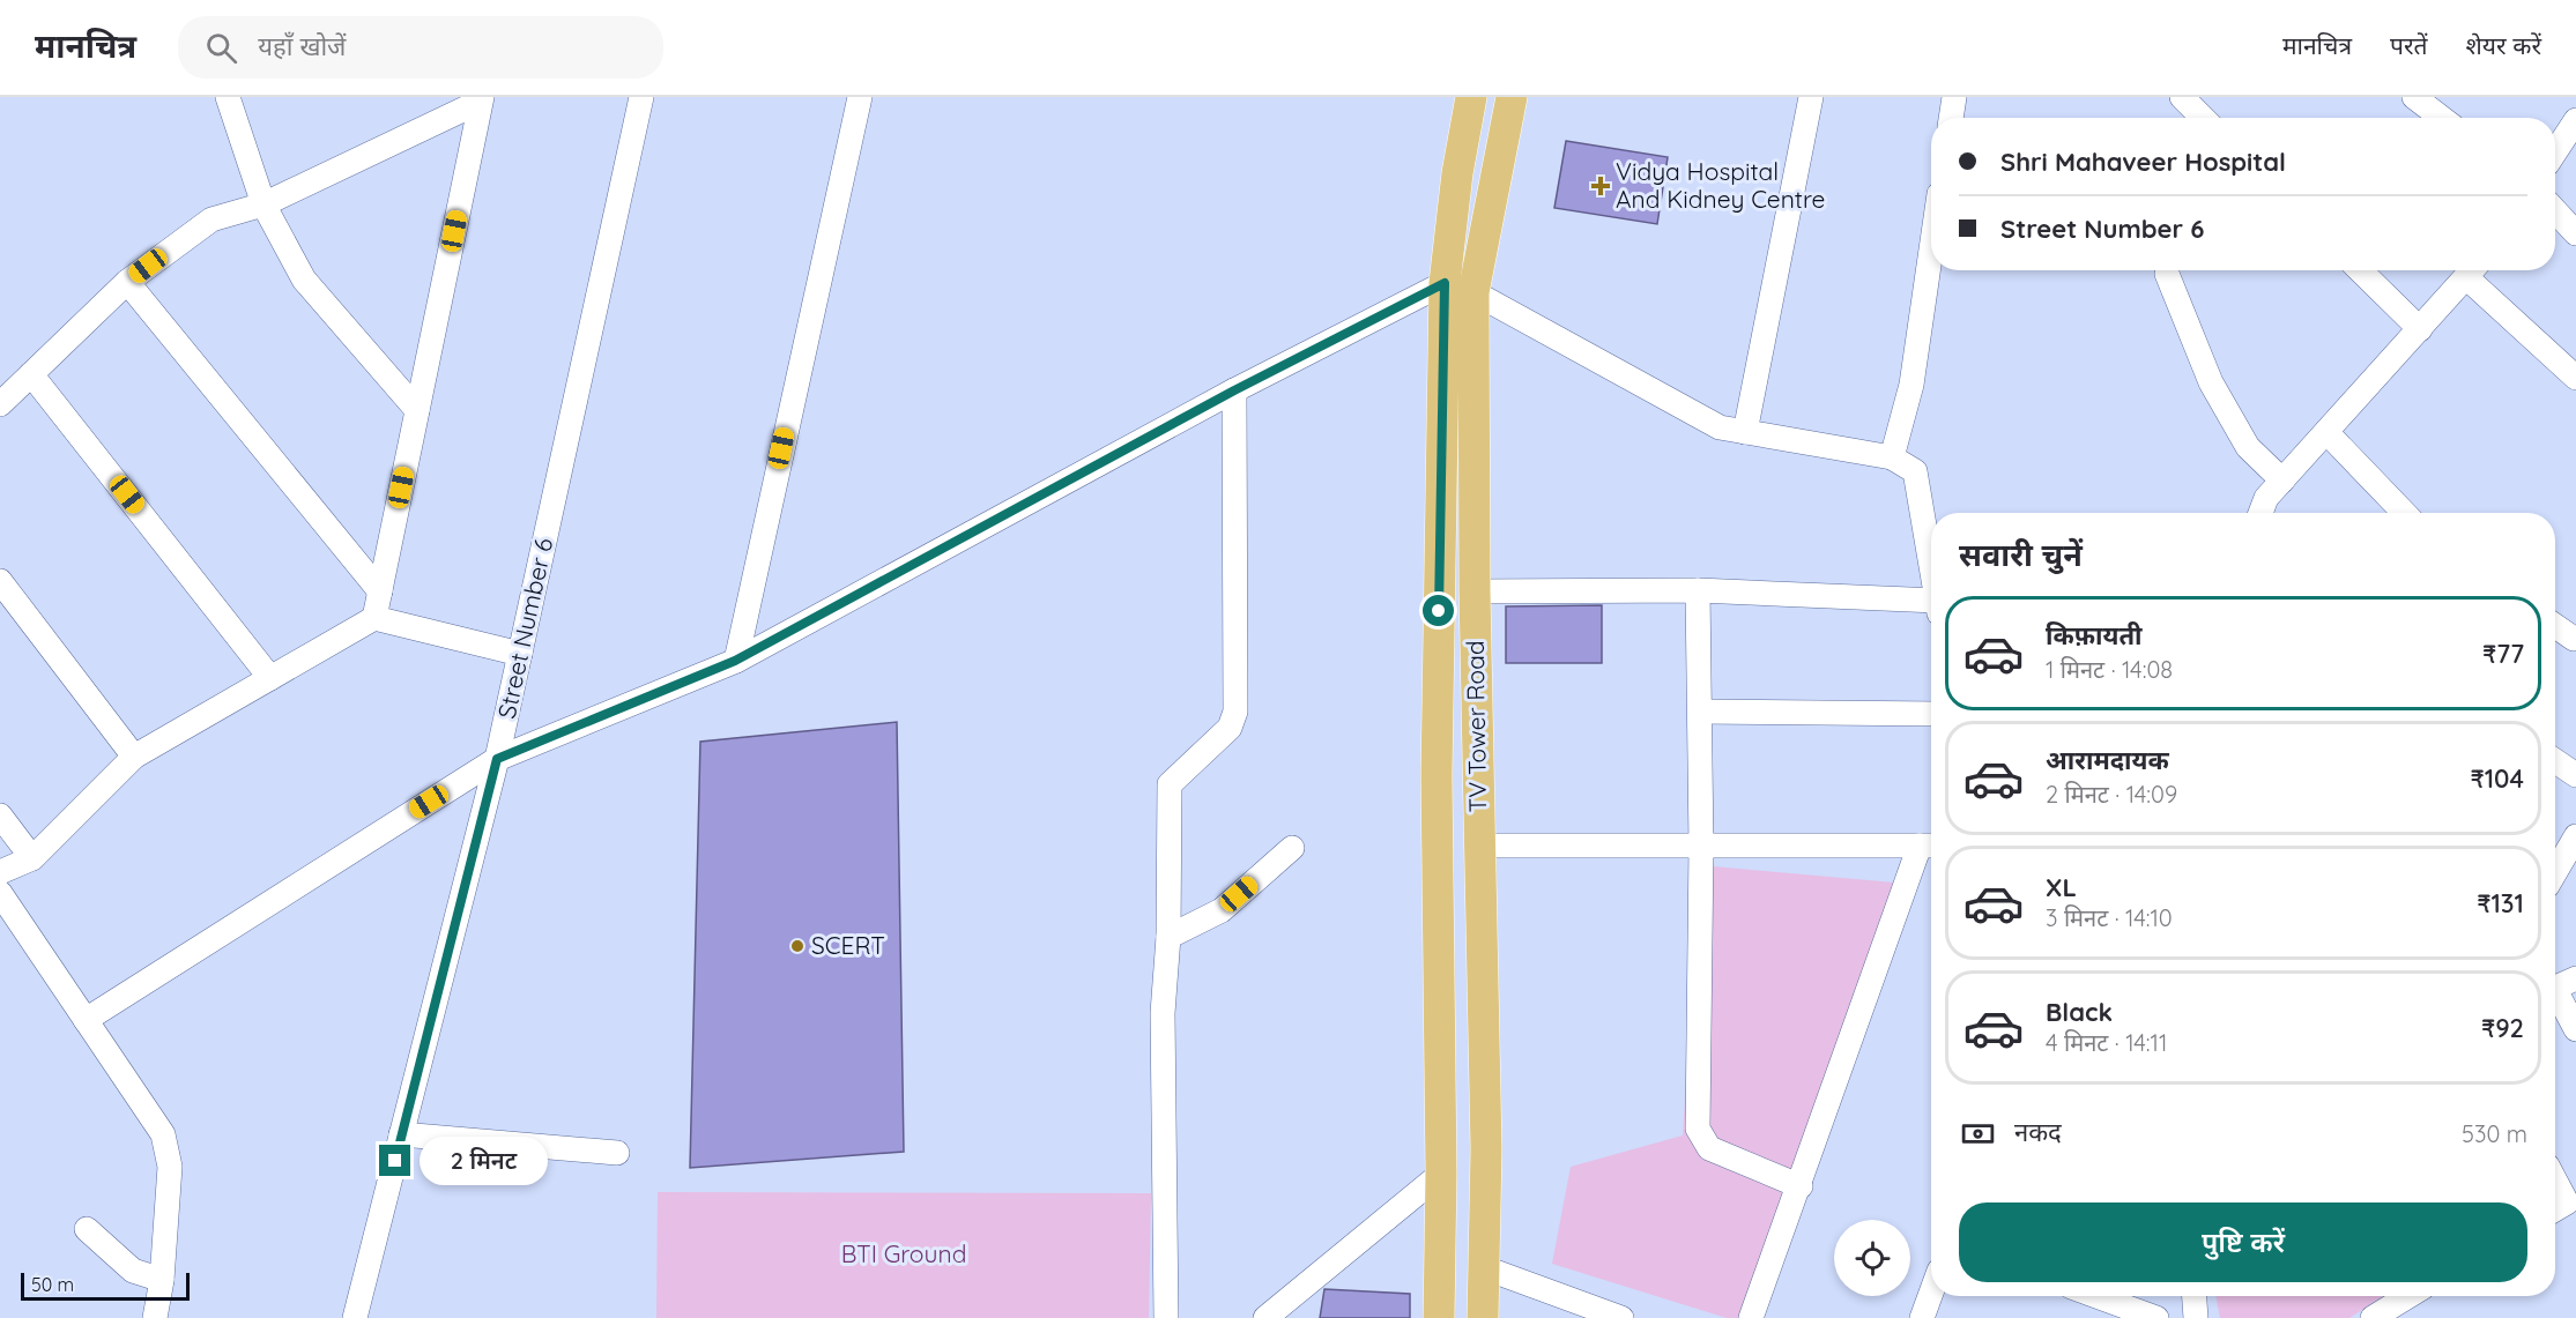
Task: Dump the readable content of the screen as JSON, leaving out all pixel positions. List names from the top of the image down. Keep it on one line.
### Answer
{"streets":{"main road":["TV Tower Road"],"street":["Street Number 6"]},"parks":["BTI Ground"],"places":{"health":["Vidya Hospital And Kidney Centre"],"other":["SCERT"]},"scale_bar":"50 m","page":{"header":"मानचित्र","search":"यहाँ खोजें","nav":["मानचित्र","परतें","शेयर करें"],"banner":["Shri Mahaveer Hospital","Street Number 6"],"heading":"सवारी चुनें","list":[{"name":"किफ़ायती","note":"1 मिनट · 14:08","value":"₹77"},{"name":"आरामदायक","note":"2 मिनट · 14:09","value":"₹104"},{"name":"XL","note":"3 मिनट · 14:10","value":"₹131"},{"name":"Black","note":"4 मिनट · 14:11","value":"₹92"}],"pay":["नकद","530 m"],"bubble":"2 मिनट","buttons":"पुष्टि करें","scale":"50 m"}}
